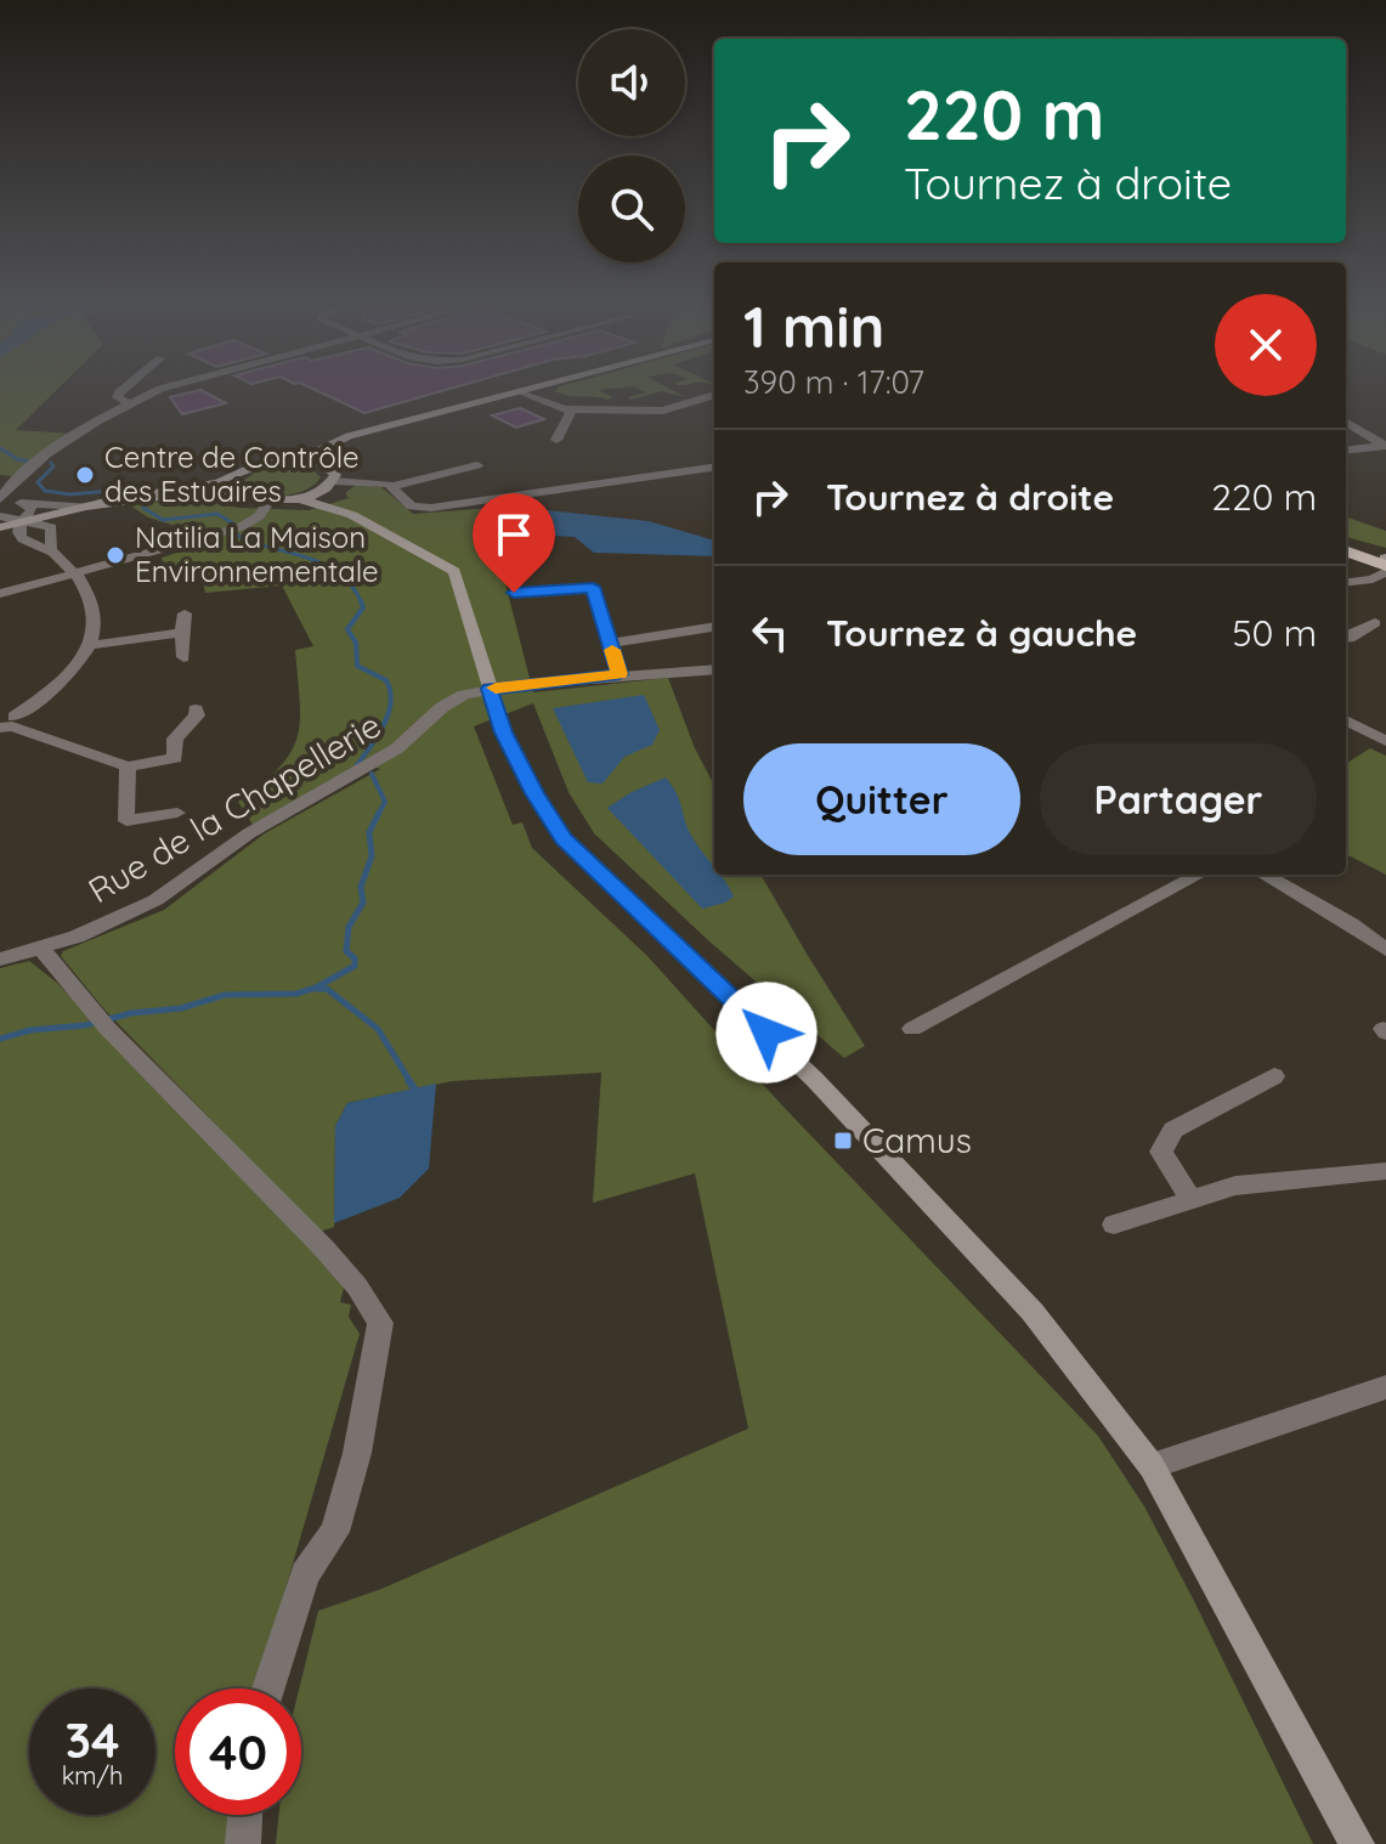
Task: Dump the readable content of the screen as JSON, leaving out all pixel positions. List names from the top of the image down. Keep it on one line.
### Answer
{"streets":{"street":["Rue de la Chapellerie"]},"places":{"other":["Centre de Contrôle des Estuaires","Natilia La Maison Environnementale"],"transit":["Camus"]},"page":{"turn":["220 m","Tournez à droite"],"heading":["1 min","390 m · 17:07"],"list":[{"name":"Tournez à droite","value":"220 m"},{"name":"Tournez à gauche","value":"50 m"}],"buttons":["Quitter","Partager"],"speed":"34 km/h","limit":"40"}}
